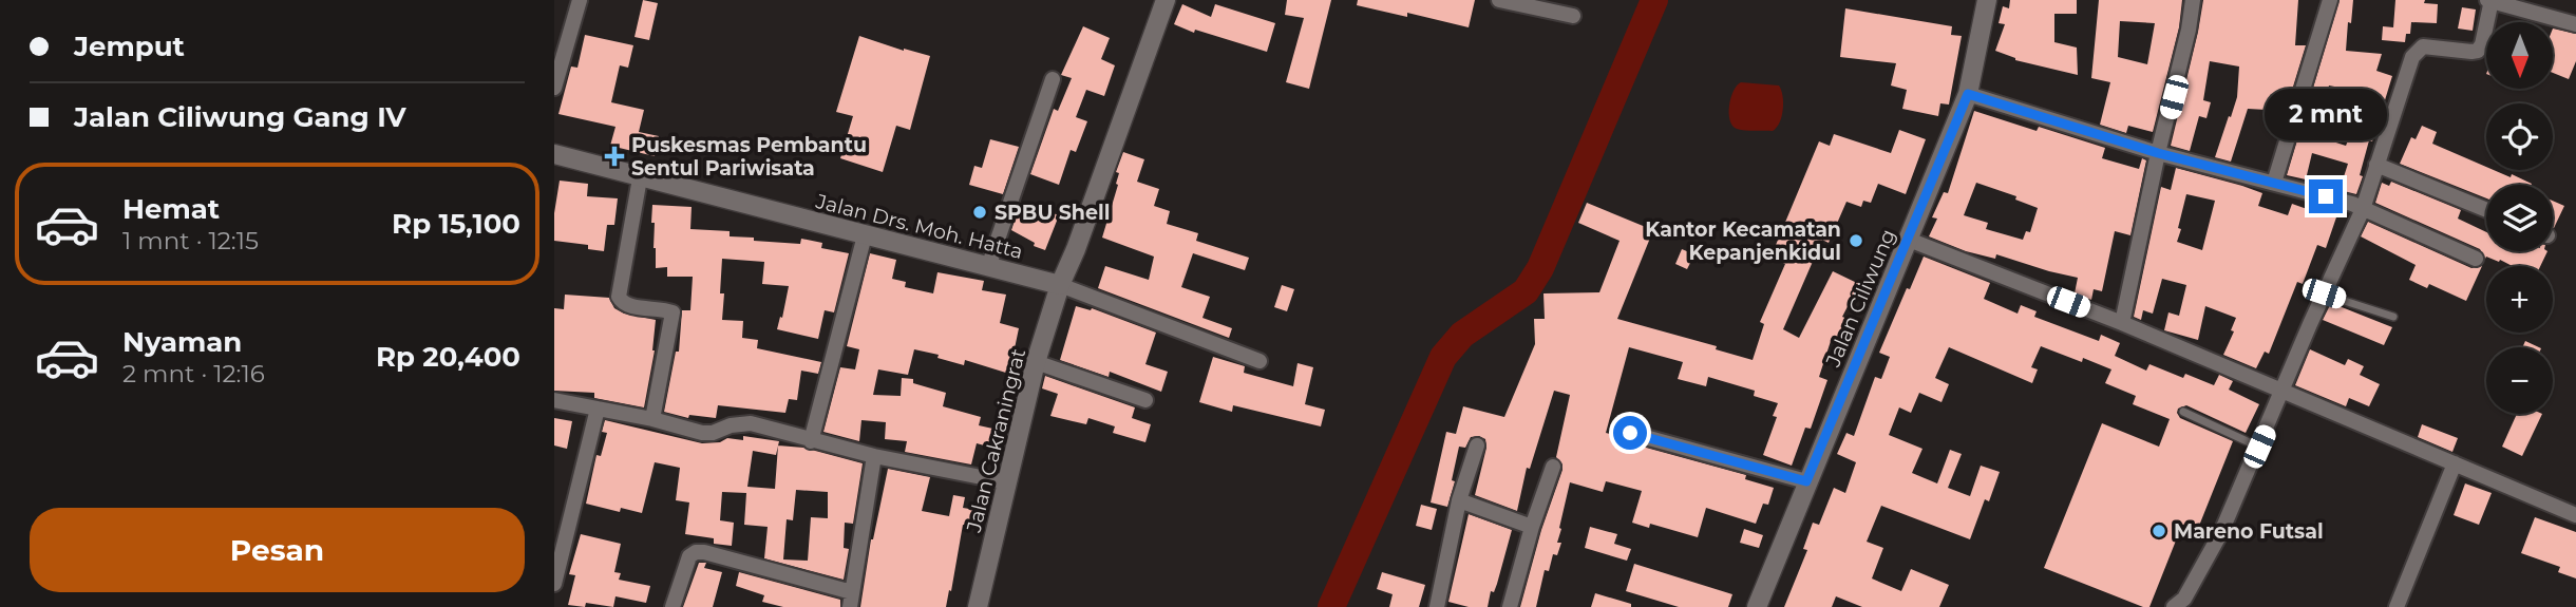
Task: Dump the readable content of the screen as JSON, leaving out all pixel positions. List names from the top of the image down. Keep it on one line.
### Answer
{"streets":{"main road":["Jalan Drs. Moh. Hatta","Jalan Ciliwung","Jalan Cakraningrat"]},"crossings":[["Jalan Drs. Moh. Hatta","Jalan Cakraningrat"]],"places":{"health":["Puskesmas Pembantu Sentul Pariwisata"],"other":["SPBU Shell","Kantor Kecamatan Kepanjenkidul","Mareno Futsal"]},"north":"bottom","page":{"banner":["Jemput","Jalan Ciliwung Gang IV"],"map_buttons":["+","−"],"bubble":"2 mnt","list":[{"name":"Hemat","note":"1 mnt · 12:15","value":"Rp 15,100"},{"name":"Nyaman","note":"2 mnt · 12:16","value":"Rp 20,400"}],"buttons":"Pesan"}}
